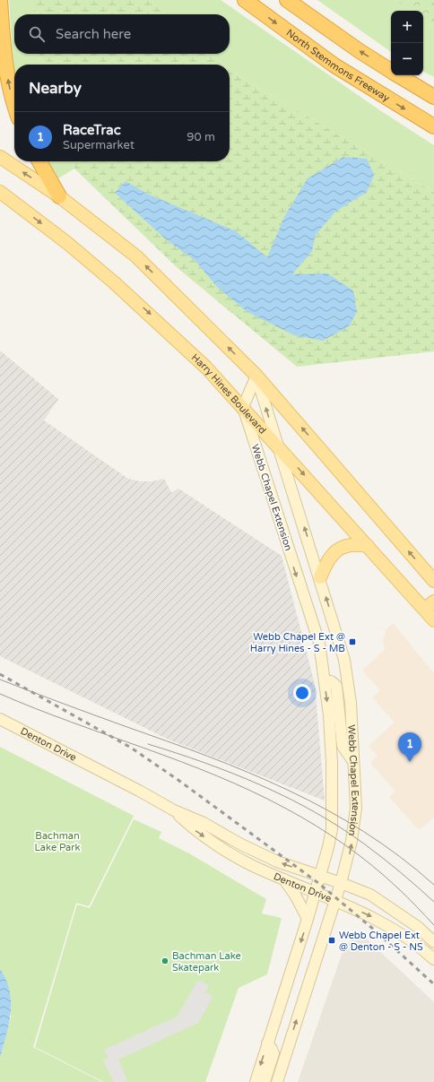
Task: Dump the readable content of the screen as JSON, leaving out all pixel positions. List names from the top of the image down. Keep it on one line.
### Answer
{"streets":{"highway":["North Stemmons Freeway"],"main road":["Harry Hines Boulevard","Webb Chapel Extension","Denton Drive"]},"crossings":[["Harry Hines Boulevard","Webb Chapel Extension"],["Webb Chapel Extension","Denton Drive"]],"parks":["Bachman Lake Park"],"places":{"transit":["Webb Chapel Ext @ Harry Hines - S - MB","Webb Chapel Ext @ Denton - S - NS"],"other":["Bachman Lake Skatepark"]},"page":{"map_buttons":["+","−"],"search":"Search here","heading":"Nearby","list":[{"mark":"1","name":"RaceTrac","note":"Supermarket","value":"90 m"}],"pins":"1"}}
